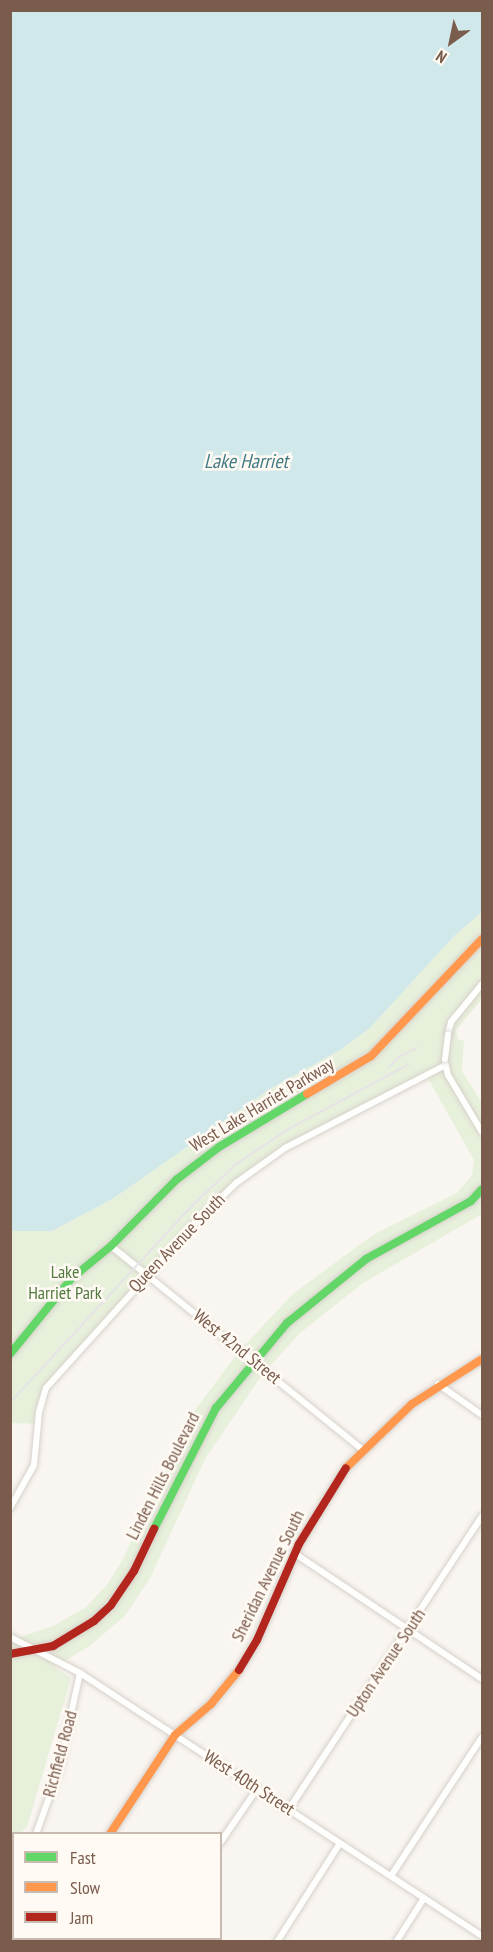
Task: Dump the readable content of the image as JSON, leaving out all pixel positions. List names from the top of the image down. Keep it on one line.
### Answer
{"streets":{"street":["West Lake Harriet Parkway","Queen Avenue South","West 42nd Street","Linden Hills Boulevard","Sheridan Avenue South","Upton Avenue South","Richfield Road","West 40th Street"]},"crossings":[["West Lake Harriet Parkway","West 42nd Street"],["Queen Avenue South","West 42nd Street"],["West 42nd Street","Linden Hills Boulevard"],["West 42nd Street","Sheridan Avenue South"],["Linden Hills Boulevard","West 40th Street"],["Sheridan Avenue South","West 40th Street"],["Upton Avenue South","West 40th Street"],["Richfield Road","West 40th Street"]],"water":["Lake Harriet"],"parks":["Lake Harriet Park"],"legend":["Fast","Slow","Jam"],"north":"bottom left"}
